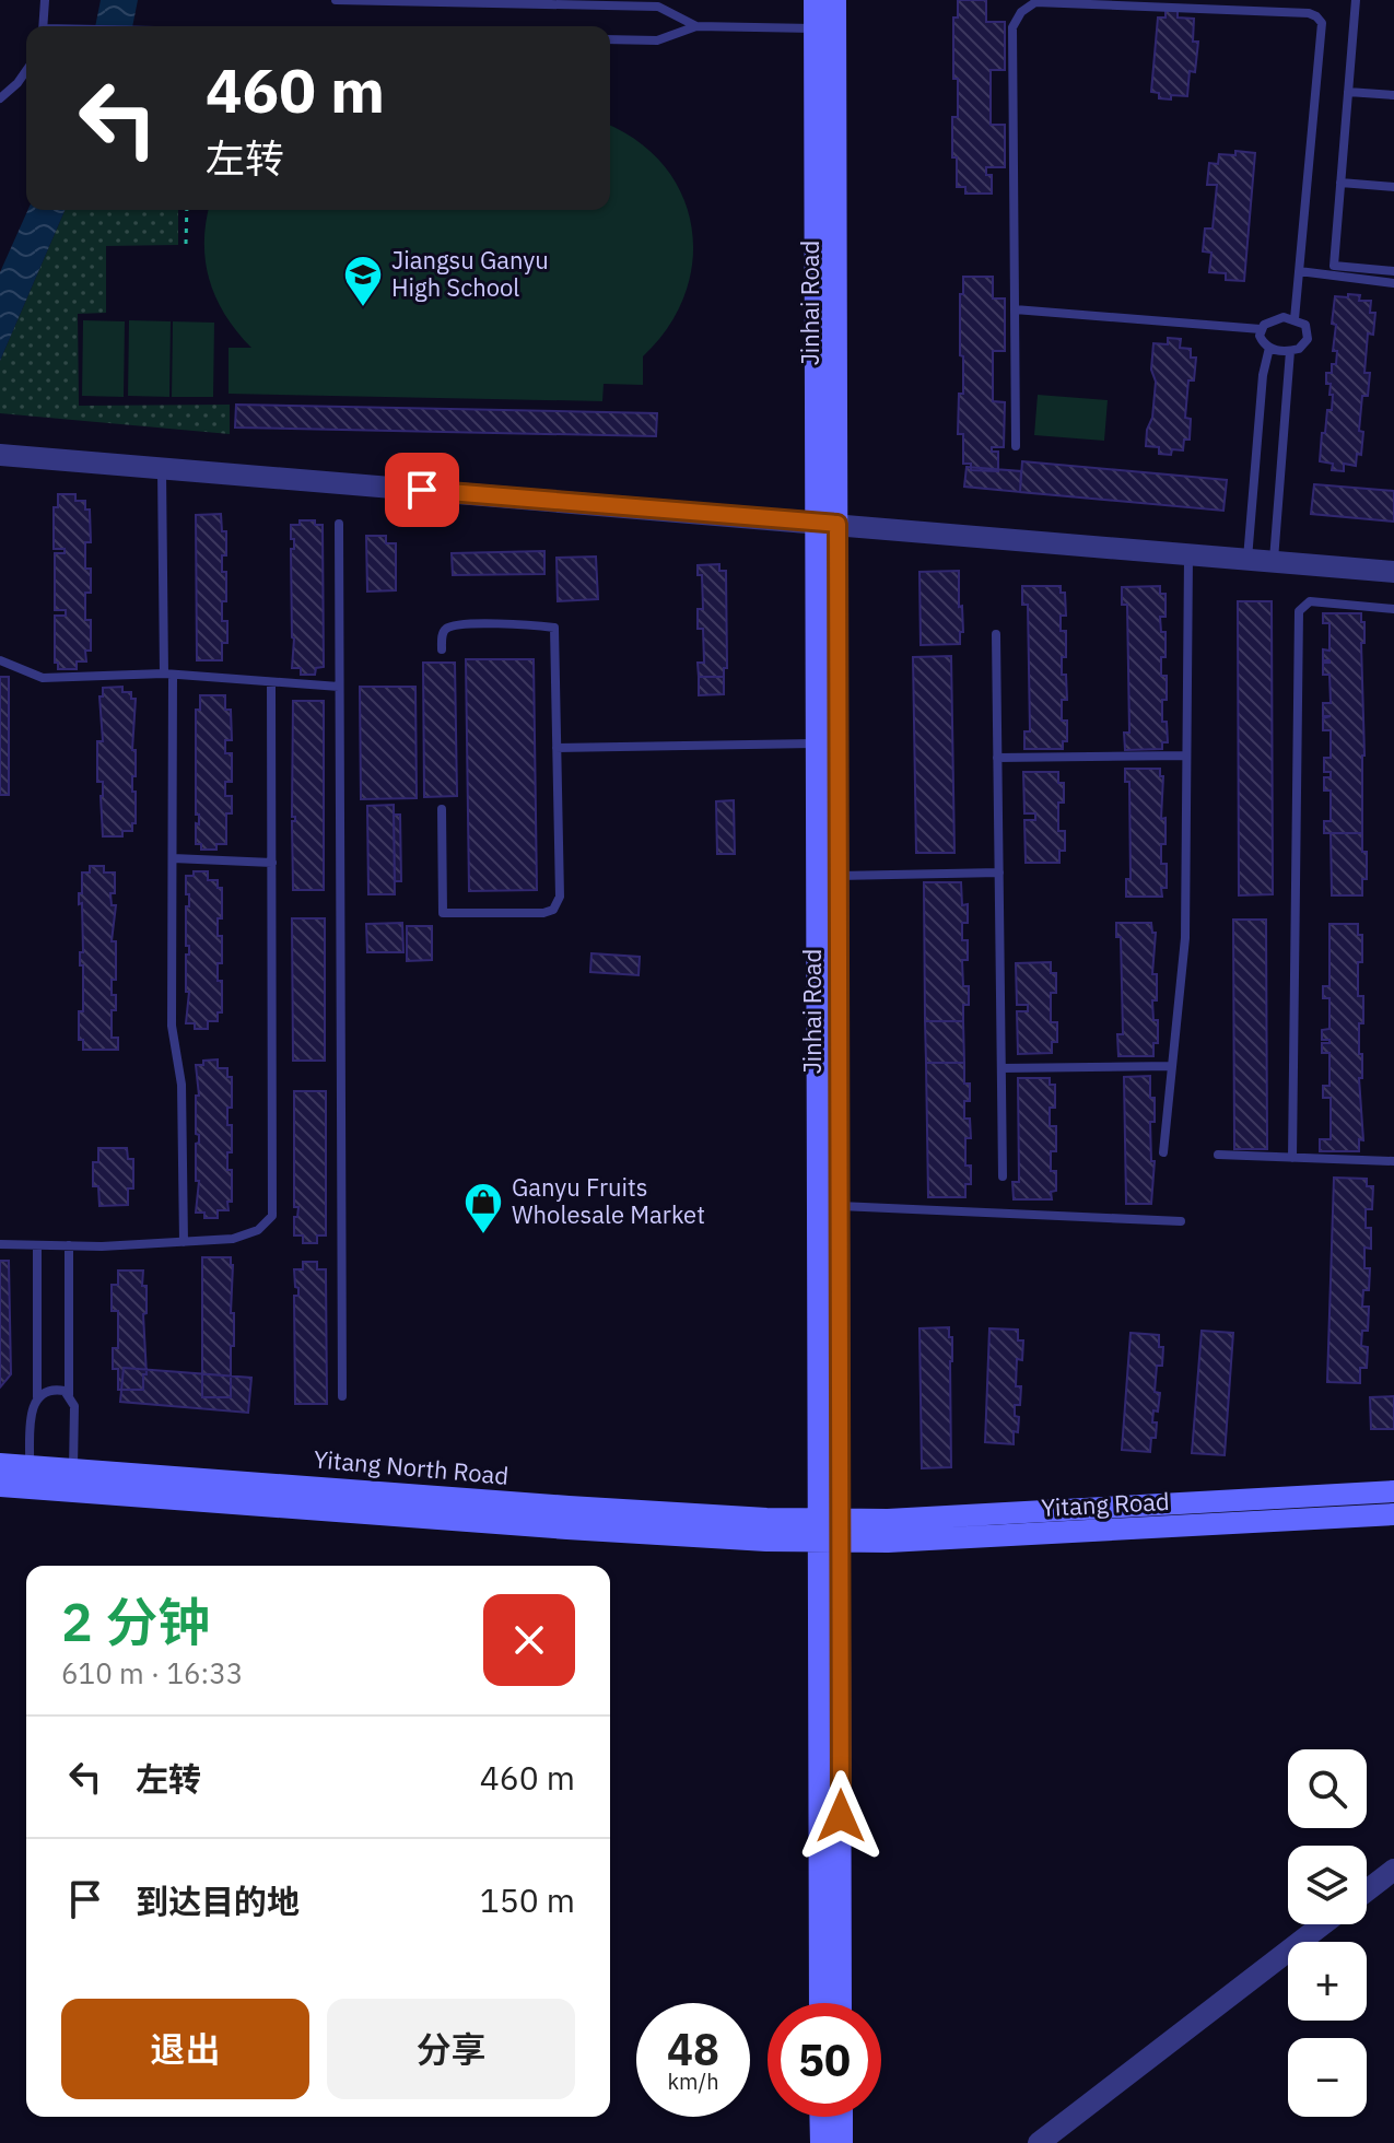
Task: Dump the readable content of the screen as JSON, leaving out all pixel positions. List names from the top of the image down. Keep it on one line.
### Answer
{"streets":{"main road":["Jinhai Road","Yitang North Road","Yitang Road"]},"crossings":[["Jinhai Road","Yitang North Road"],["Jinhai Road","Yitang Road"],["Yitang North Road","Yitang Road"]],"places":{"school or university":["Jiangsu Ganyu High School"],"shop":["Ganyu Fruits Wholesale Market"]},"page":{"turn":["460 m","左转"],"heading":["2 分钟","610 m · 16:33"],"list":[{"name":"左转","value":"460 m"},{"name":"到达目的地","value":"150 m"}],"map_buttons":["+","−"],"buttons":["退出","分享"],"speed":"48 km/h","limit":"50"}}
